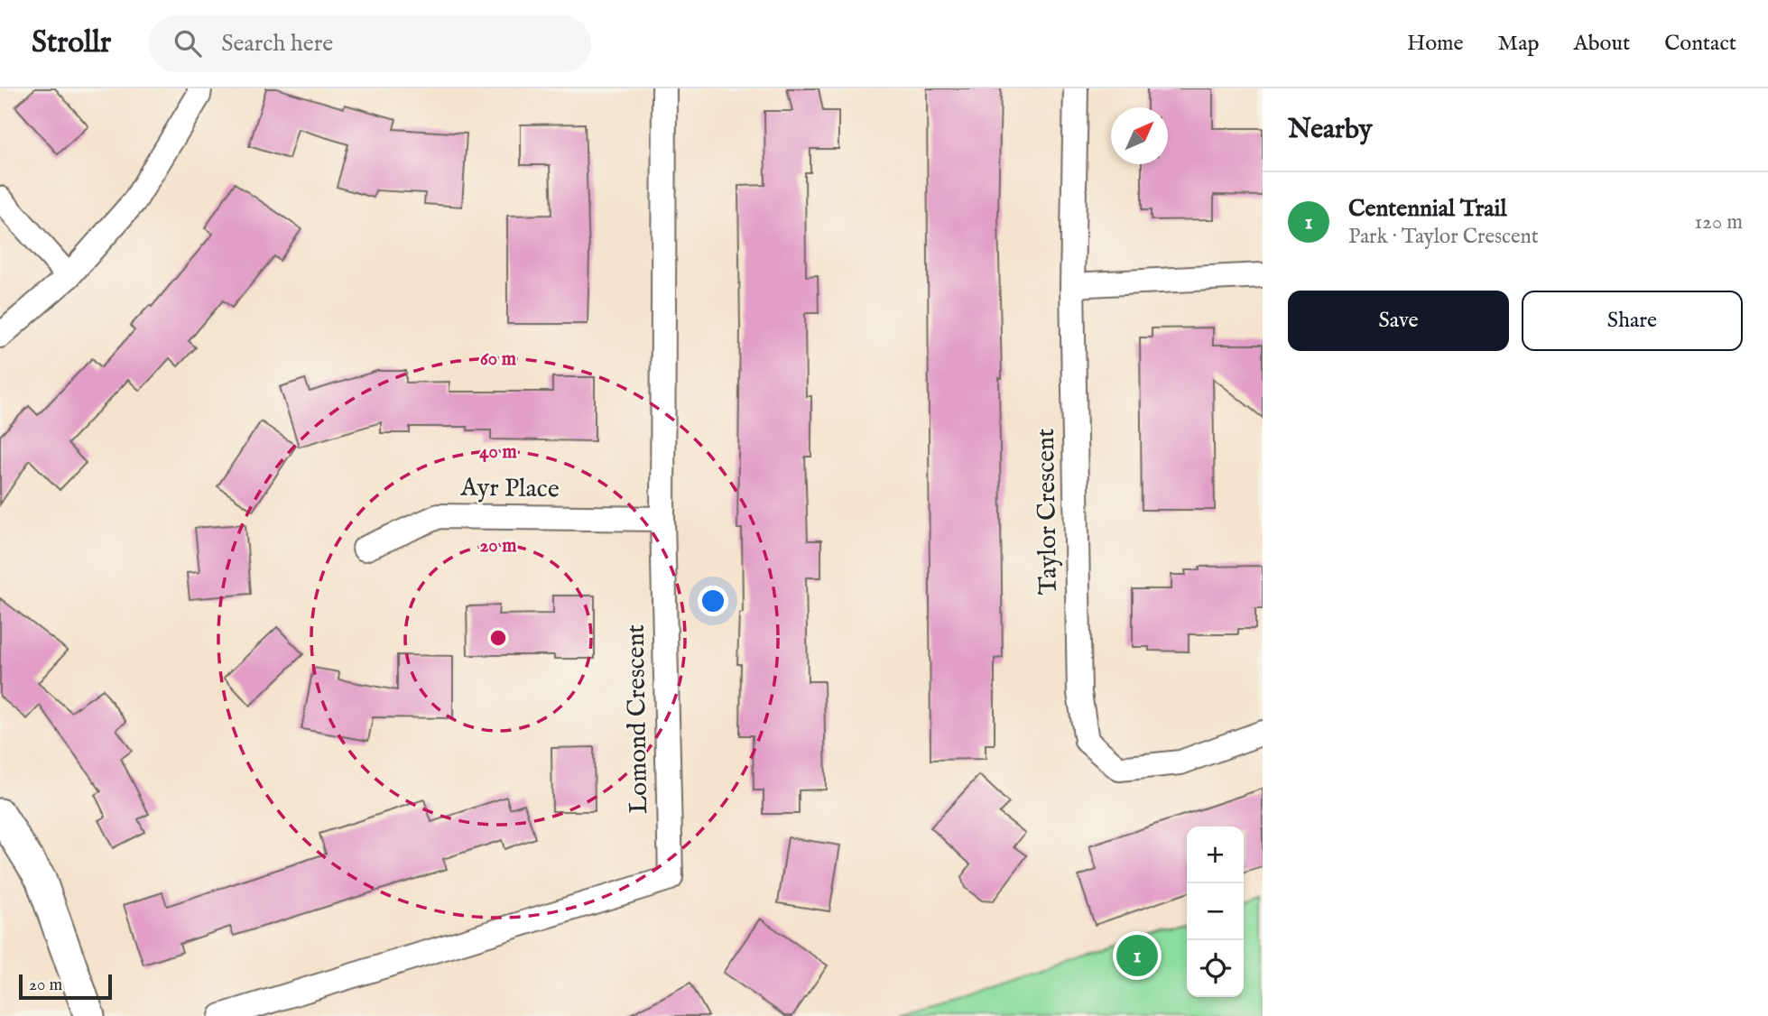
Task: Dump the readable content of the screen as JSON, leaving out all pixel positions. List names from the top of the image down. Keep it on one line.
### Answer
{"streets":{"street":["Ayr Place","Taylor Crescent","Lomond Crescent"]},"crossings":[["Ayr Place","Lomond Crescent"]],"scale_bar":"20 m","north":"top right","page":{"header":"Strollr","search":"Search here","nav":["Home","Map","About","Contact"],"heading":"Nearby","list":[{"mark":"1","name":"Centennial Trail","note":"Park · Taylor Crescent","value":"120 m"}],"buttons":["Save","Share"],"map_buttons":["+","−"],"pins":"1","scale":"20 m"},"rings":["60 m","40 m","20 m"]}
